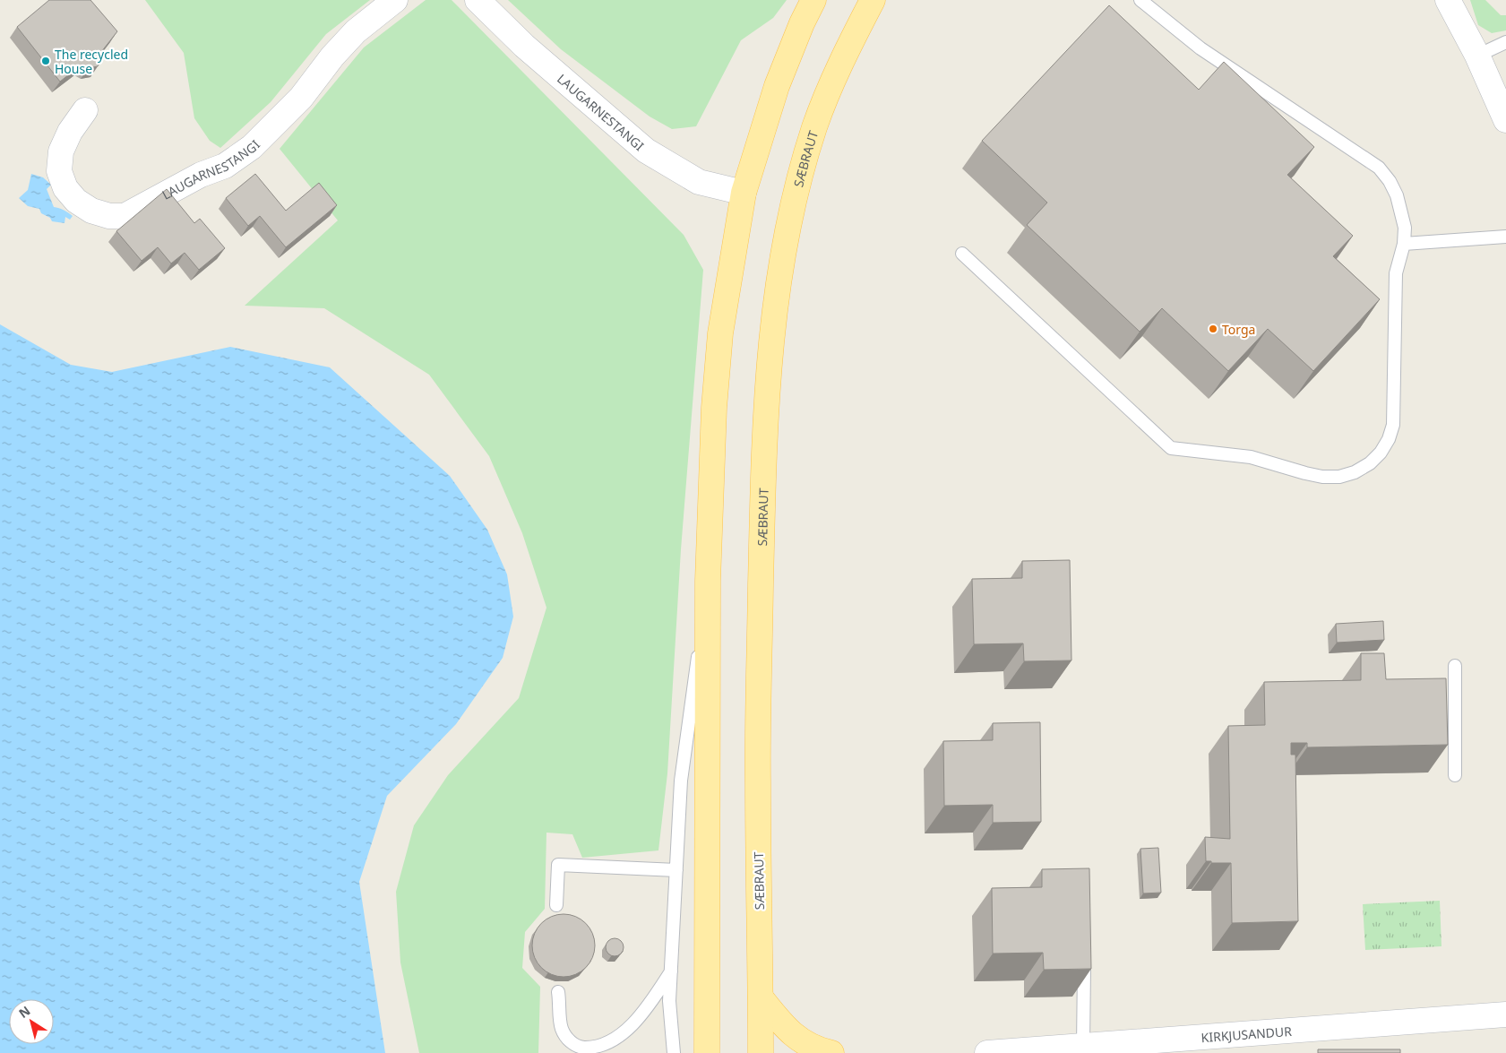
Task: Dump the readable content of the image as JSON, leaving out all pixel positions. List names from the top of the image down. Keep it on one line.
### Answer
{"streets":{"main road":["SÆBRAUT"],"street":["LAUGARNESTANGI","KIRKJUSANDUR"]},"places":["The recycled House","Torga"],"north":"top left"}
